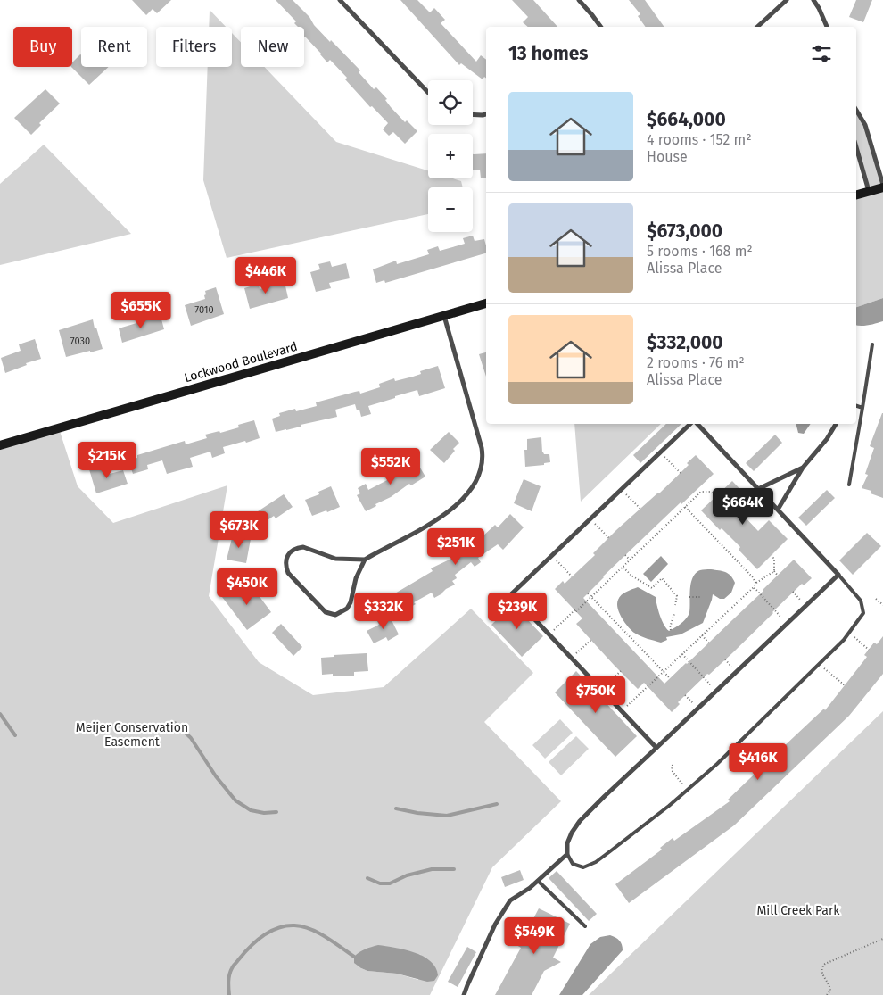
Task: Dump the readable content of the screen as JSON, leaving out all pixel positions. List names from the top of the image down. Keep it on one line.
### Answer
{"streets":{"main road":["Lockwood Boulevard"]},"parks":["Meijer Conservation Easement","Mill Creek Park"],"house_numbers":["7010","7030"],"page":{"chip":["Buy","Rent","Filters","New"],"heading":"13 homes","map_buttons":["+","−"],"list":[{"name":"$664,000","note":"4 rooms · 152 m² · House"},{"name":"$673,000","note":"5 rooms · 168 m² · Alissa Place"},{"name":"$332,000","note":"2 rooms · 76 m² · Alissa Place"}],"price":["$446K","$655K","$215K","$552K","$664K","$673K","$251K","$450K","$332K","$239K","$750K","$416K","$549K"]}}
